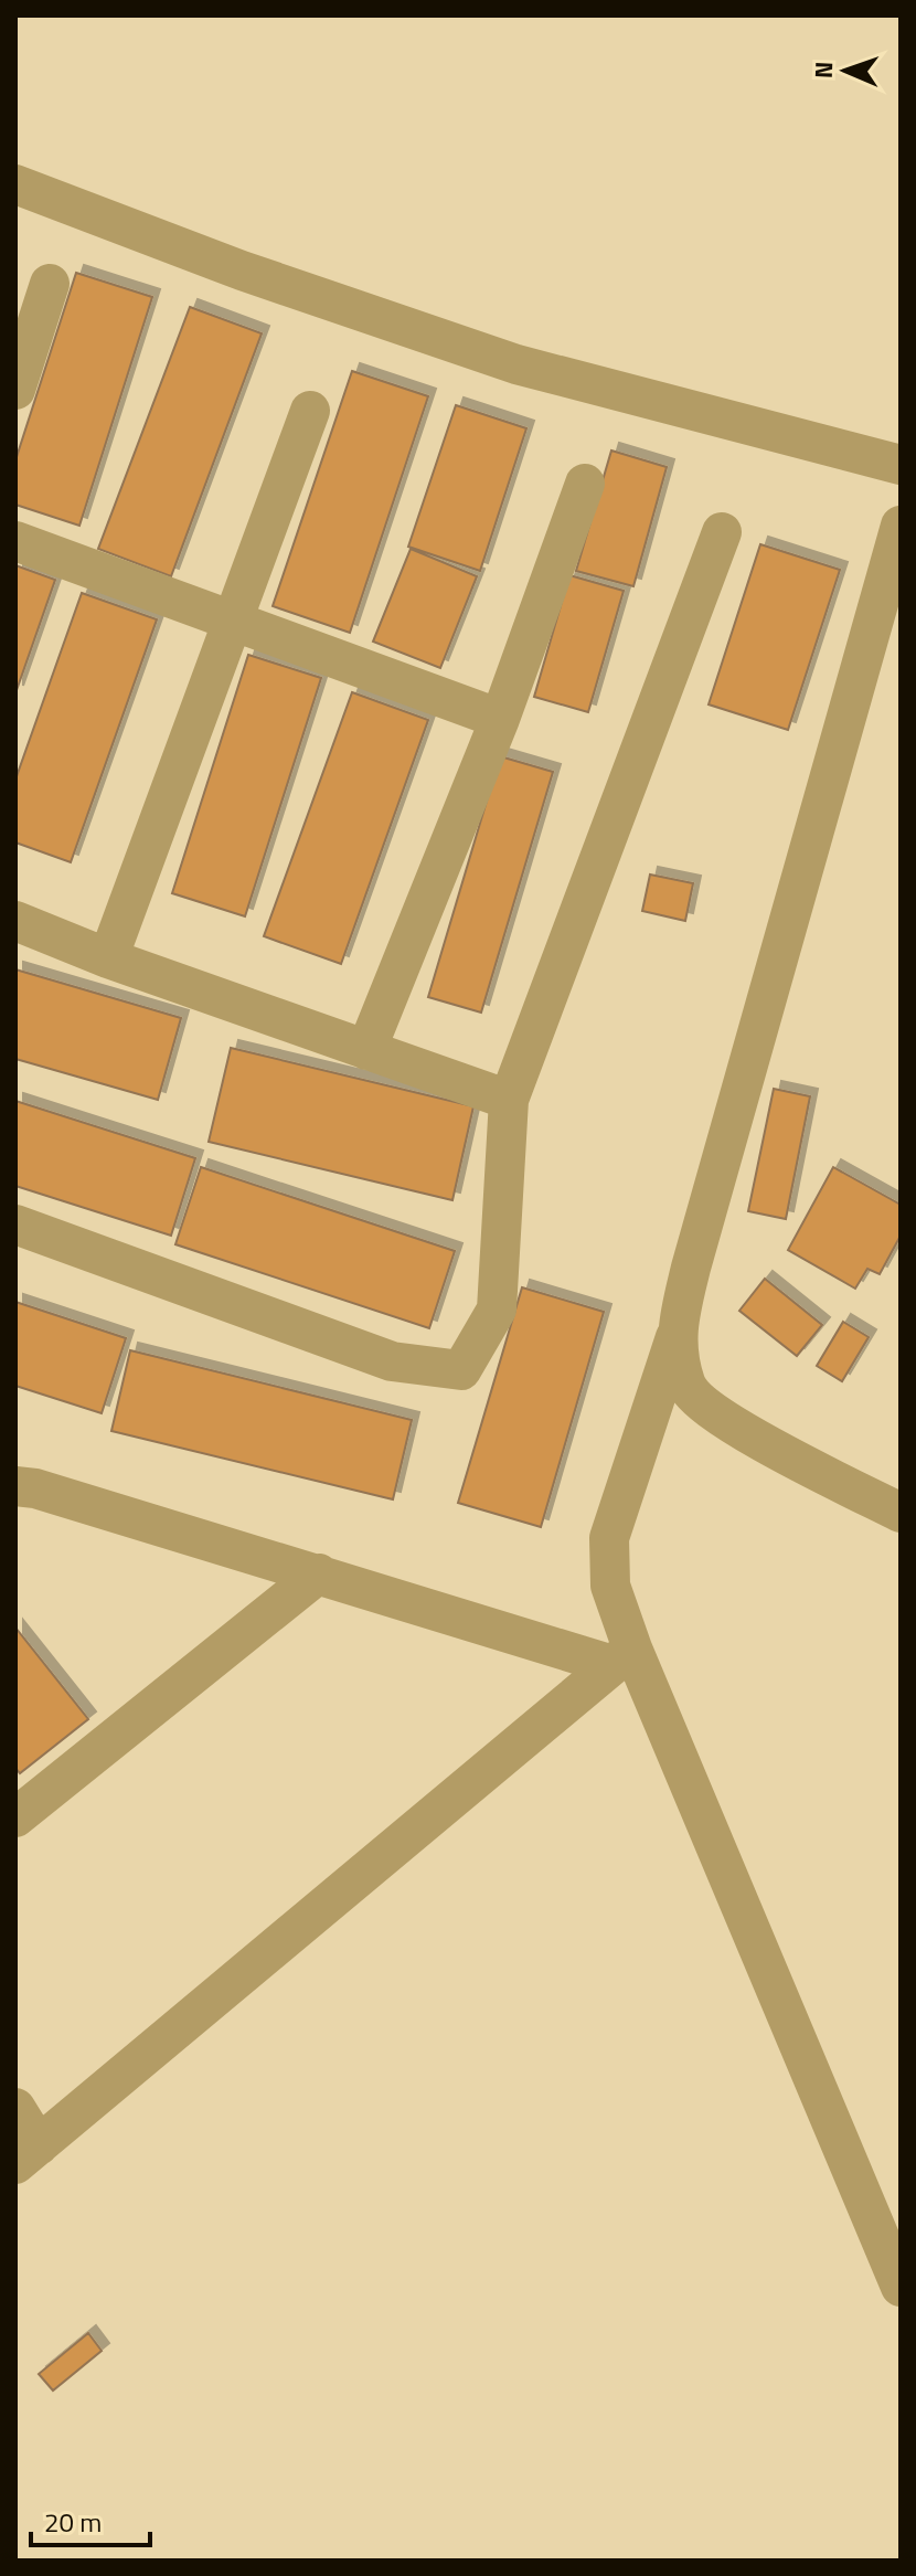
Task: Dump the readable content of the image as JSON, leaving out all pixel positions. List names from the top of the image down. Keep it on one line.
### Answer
{"scale_bar":"20 m","north":"left"}
